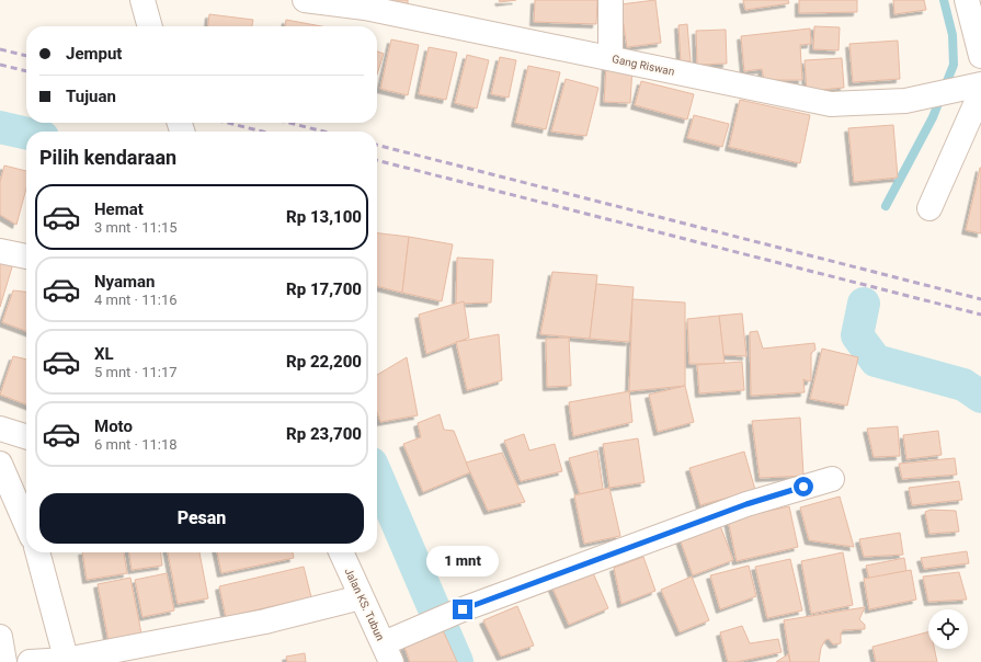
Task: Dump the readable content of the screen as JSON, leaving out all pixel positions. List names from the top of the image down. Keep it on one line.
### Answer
{"streets":{"street":["Gang Riswan","Jalan KS. Tubun"]},"page":{"banner":["Jemput","Tujuan"],"heading":"Pilih kendaraan","list":[{"name":"Hemat","note":"3 mnt · 11:15","value":"Rp 13,100"},{"name":"Nyaman","note":"4 mnt · 11:16","value":"Rp 17,700"},{"name":"XL","note":"5 mnt · 11:17","value":"Rp 22,200"},{"name":"Moto","note":"6 mnt · 11:18","value":"Rp 23,700"}],"buttons":"Pesan","bubble":"1 mnt"}}
